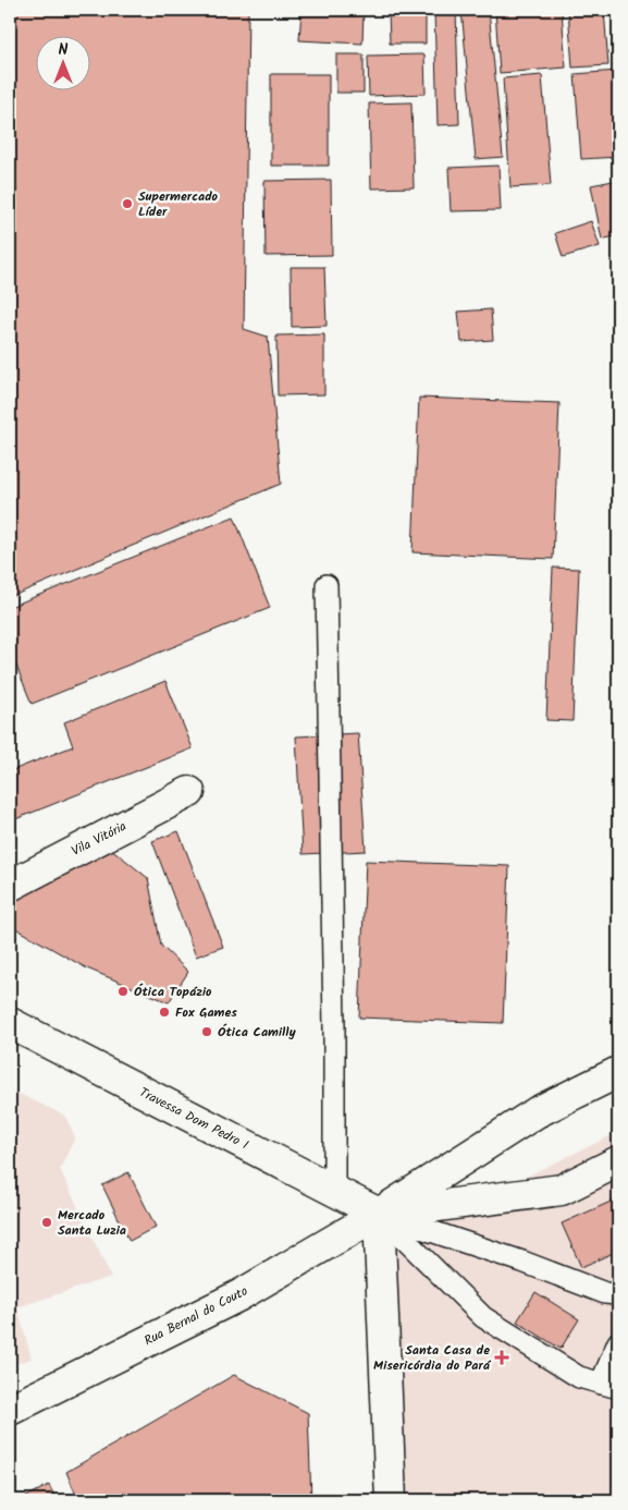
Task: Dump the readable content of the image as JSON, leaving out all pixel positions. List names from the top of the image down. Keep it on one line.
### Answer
{"streets":{"street":["Vila Vitória","Travessa Dom Pedro I","Rua Bernal do Couto"]},"crossings":[["Travessa Dom Pedro I","Rua Bernal do Couto"]],"places":{"other":["Supermercado Líder","Ótica Topázio","Fox Games","Ótica Camilly","Mercado Santa Luzia"],"health":["Santa Casa de Misericórdia do Pará"]},"north":"top"}
